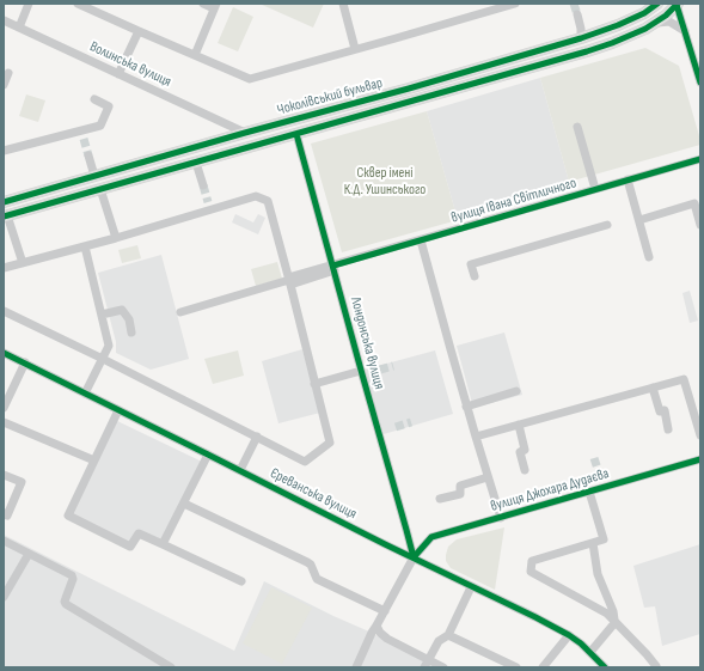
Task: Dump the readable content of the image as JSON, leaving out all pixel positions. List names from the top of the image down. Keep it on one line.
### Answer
{"streets":{"main road":["Чоколівський бульвар"],"street":["Волинська вулиця","вулиця Івана Світличного","Лондонська вулиця","вулиця Джохара Дудаєва","Єреванська вулиця"]},"crossings":[["Волинська вулиця","Чоколівський бульвар"],["Чоколівський бульвар","Лондонська вулиця"],["вулиця Івана Світличного","Лондонська вулиця"],["Лондонська вулиця","вулиця Джохара Дудаєва"],["Лондонська вулиця","Єреванська вулиця"],["вулиця Джохара Дудаєва","Єреванська вулиця"]],"parks":["Сквер імені К.Д. Ушинського"]}
